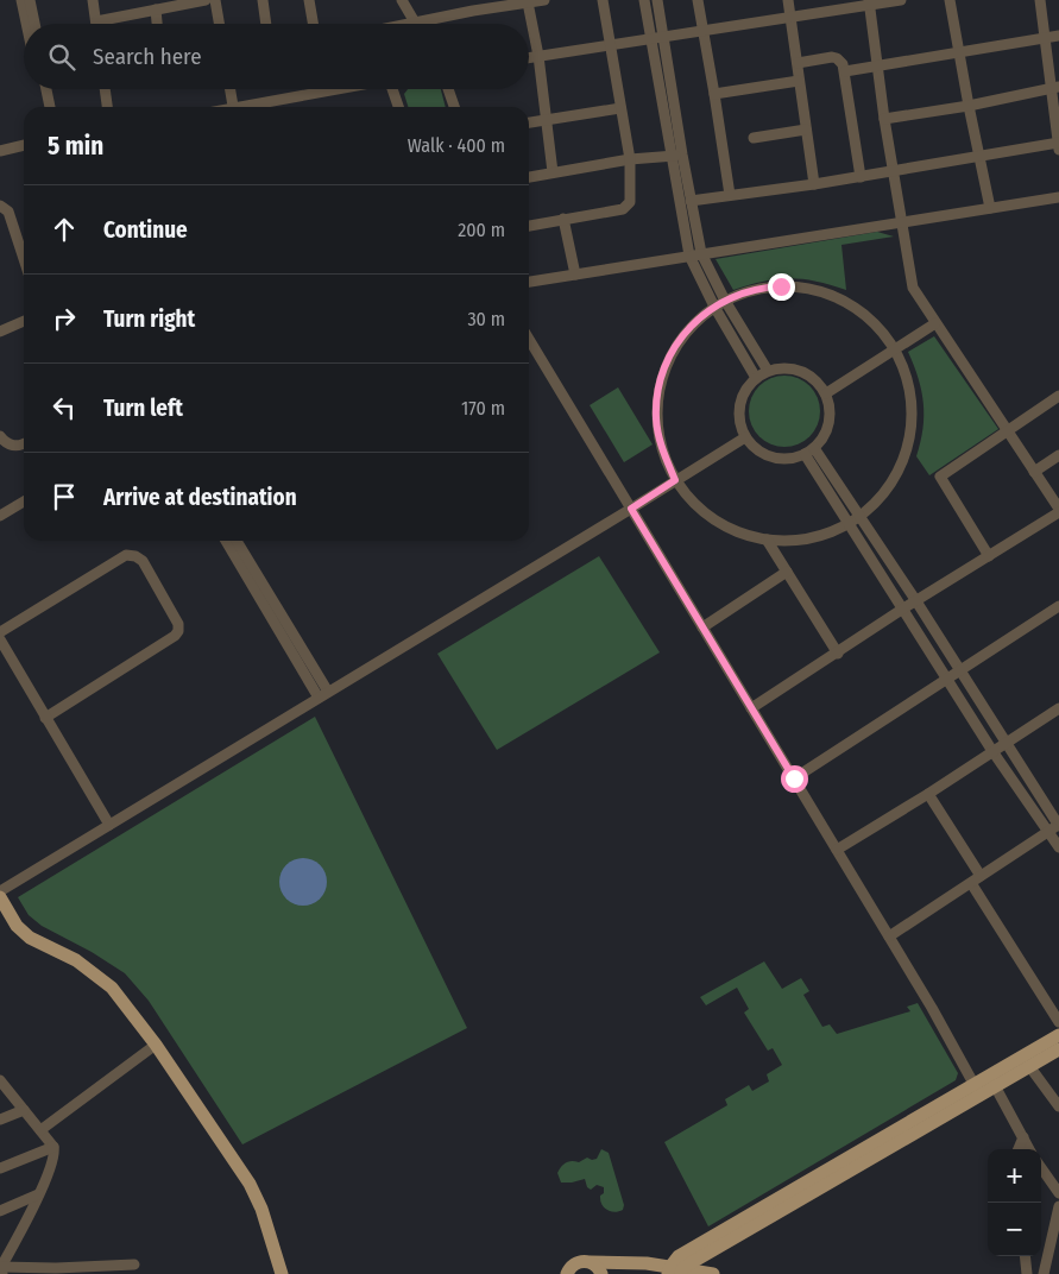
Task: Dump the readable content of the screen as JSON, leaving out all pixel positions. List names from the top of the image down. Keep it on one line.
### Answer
{"page":{"search":"Search here","heading":["5 min","Walk · 400 m"],"list":[["Continue","200 m"],["Turn right","30 m"],["Turn left","170 m"],"Arrive at destination"],"map_buttons":["+","−"]}}
